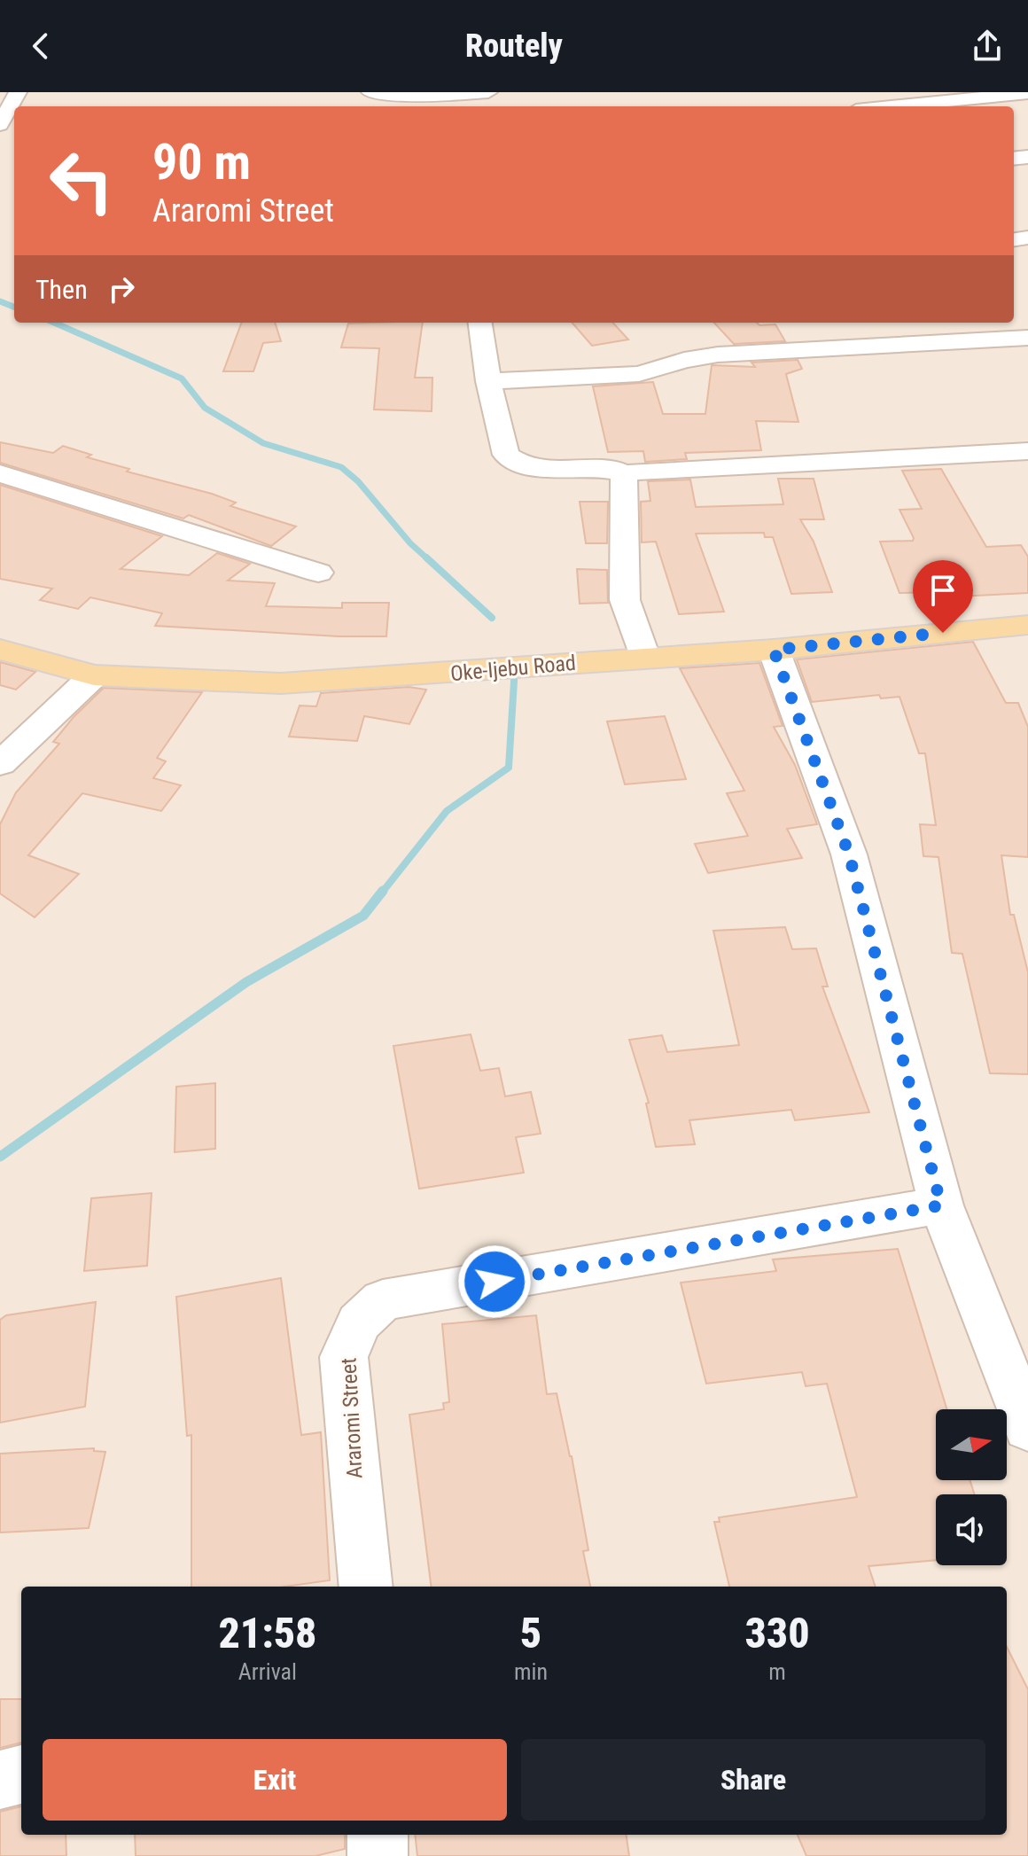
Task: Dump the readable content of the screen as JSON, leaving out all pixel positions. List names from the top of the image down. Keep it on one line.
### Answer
{"streets":{"main road":["Oke-Ijebu Road"],"street":["Araromi Street"]},"north":"right","page":{"header":"Routely","turn":["90 m","Araromi Street"],"then":"Then","eta":["21:58","Arrival","5","min","330","m"],"buttons":["Exit","Share"]}}
